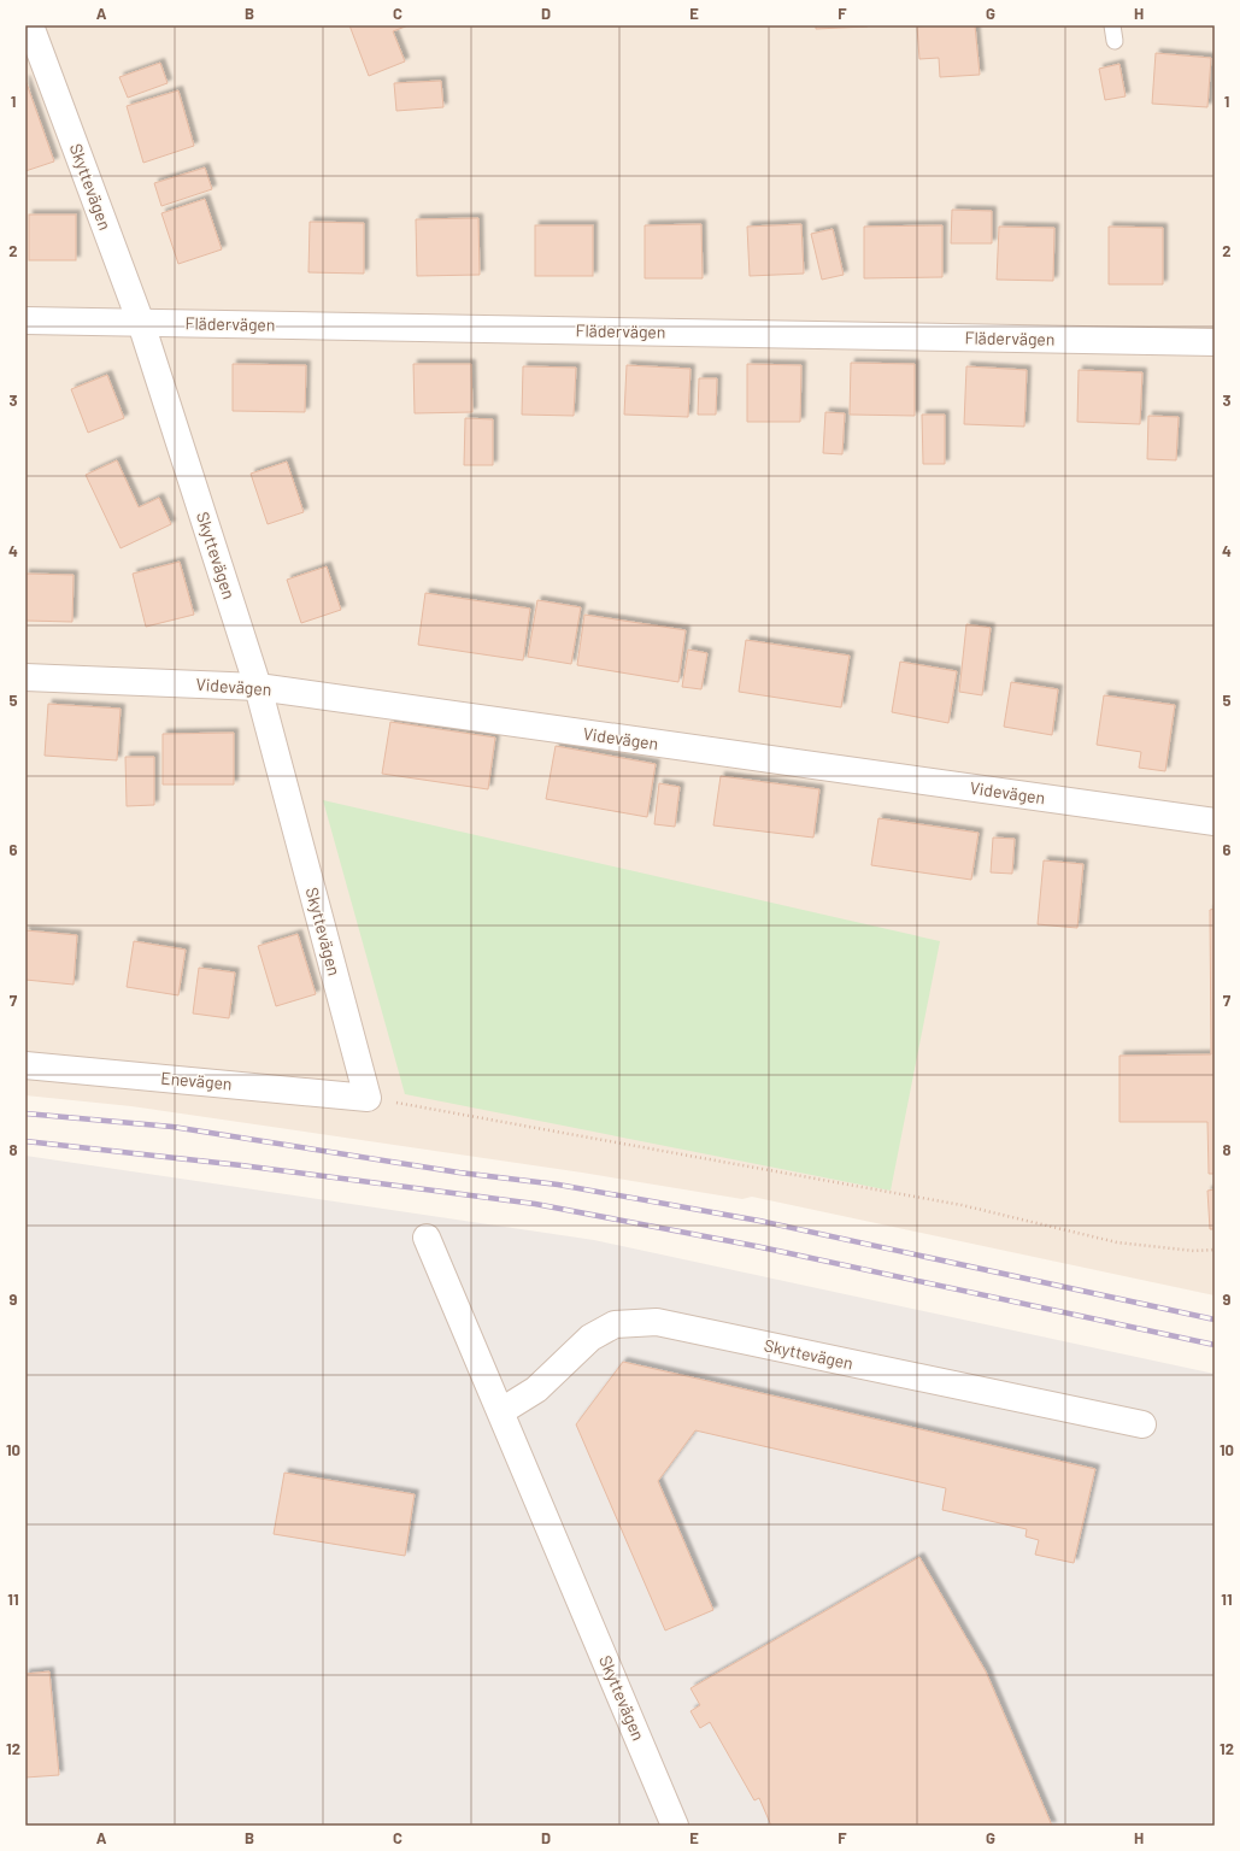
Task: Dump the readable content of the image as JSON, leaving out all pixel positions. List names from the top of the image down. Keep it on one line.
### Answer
{"streets":{"street":["Skyttevägen","Flädervägen","Videvägen","Enevägen"]},"crossings":[["Skyttevägen","Flädervägen"],["Skyttevägen","Videvägen"],["Skyttevägen","Enevägen"]],"grid":{"columns":["A","B","C","D","E","F","G","H"],"rows":["1","2","3","4","5","6","7","8","9","10","11","12"]}}
